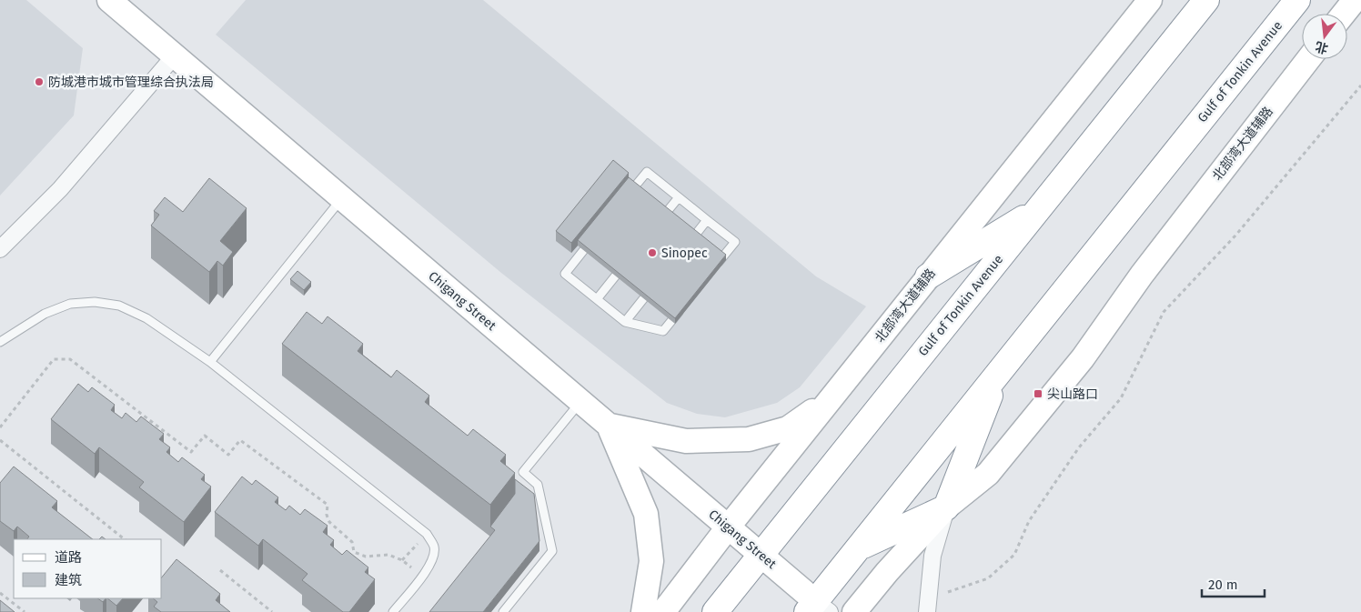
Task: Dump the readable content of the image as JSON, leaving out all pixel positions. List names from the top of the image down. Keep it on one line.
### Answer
{"streets":{"highway":["Gulf of Tonkin Avenue"],"main road":["北部湾大道辅路","Chigang Street"]},"crossings":[["Gulf of Tonkin Avenue","Chigang Street"],["北部湾大道辅路","Chigang Street"]],"places":{"other":["防城港市城市管理综合执法局","Sinopec"],"transit":["尖山路口"]},"legend":["道路","建筑"],"scale_bar":"20 m","north":"bottom"}
